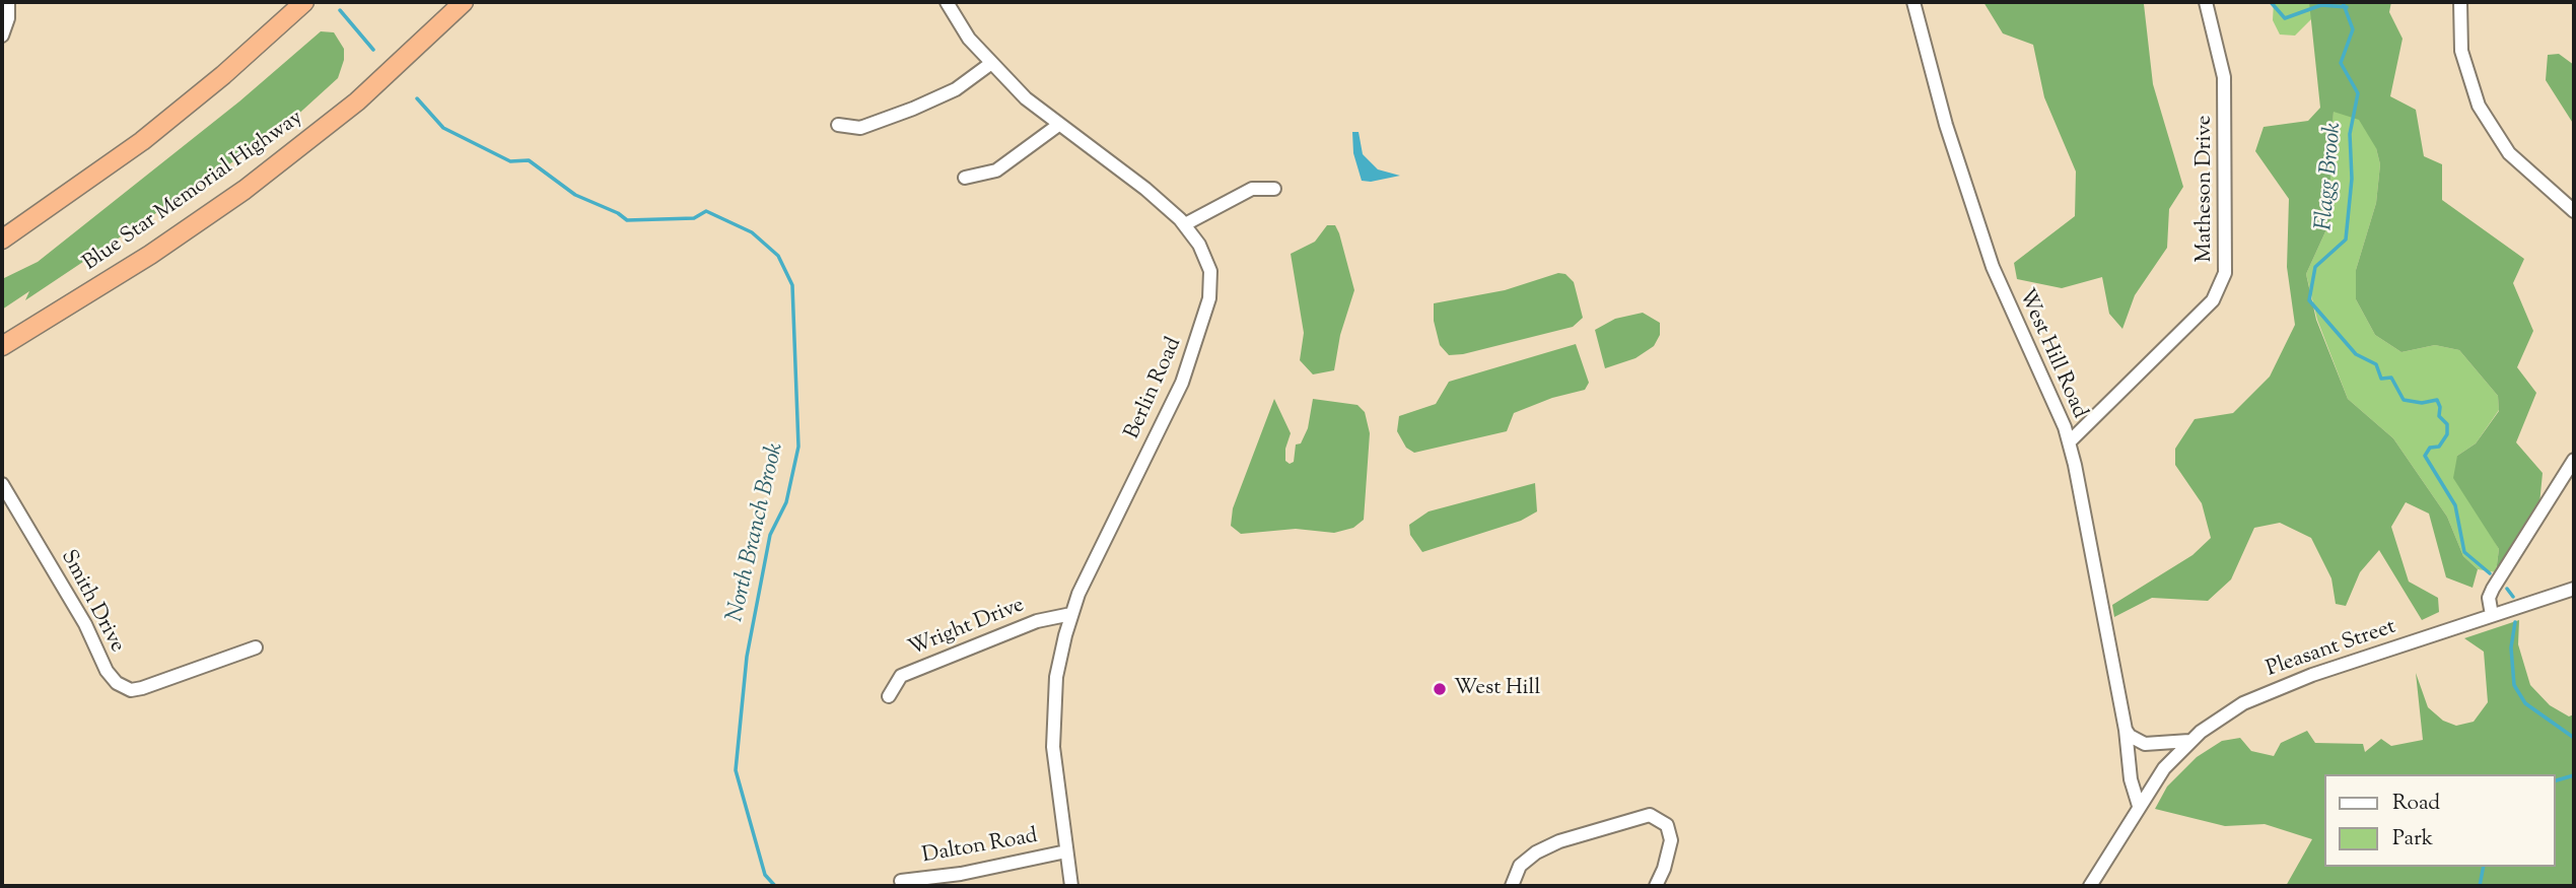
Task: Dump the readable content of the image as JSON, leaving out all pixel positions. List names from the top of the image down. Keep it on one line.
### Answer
{"streets":{"highway":["Blue Star Memorial Highway"],"street":["Matheson Drive","West Hill Road","Berlin Road","Smith Drive","Wright Drive","Pleasant Street","Dalton Road"]},"crossings":[["Matheson Drive","West Hill Road"],["West Hill Road","Pleasant Street"],["Berlin Road","Wright Drive"],["Berlin Road","Dalton Road"]],"water":["Flagg Brook","North Branch Brook"],"places":["West Hill"],"legend":["Road","Park"]}
